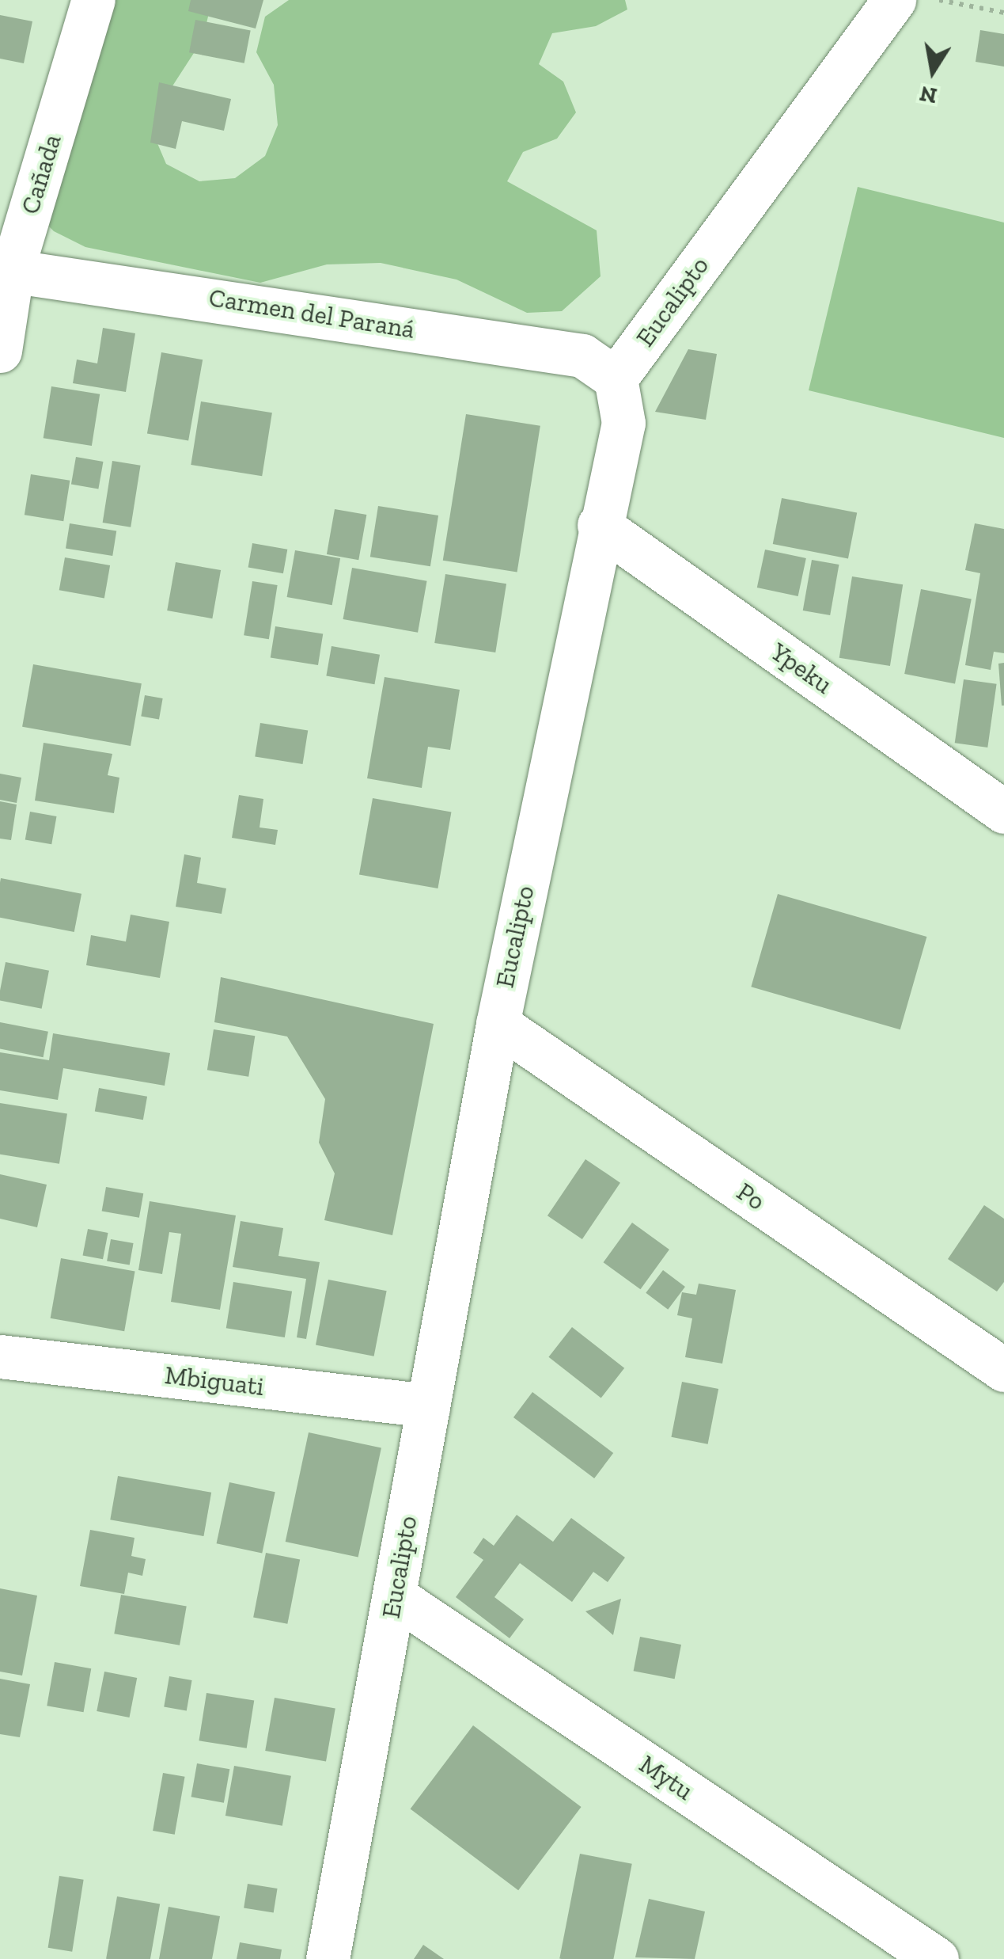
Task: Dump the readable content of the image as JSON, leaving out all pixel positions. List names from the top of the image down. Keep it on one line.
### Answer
{"streets":{"street":["Cañada","Eucalipto","Carmen del Paraná","Ypeku","Po","Mbiguati","Mytu"]},"crossings":[["Cañada","Carmen del Paraná"],["Eucalipto","Carmen del Paraná"],["Eucalipto","Ypeku"],["Eucalipto","Po"],["Eucalipto","Mbiguati"],["Eucalipto","Mytu"]],"north":"bottom"}
